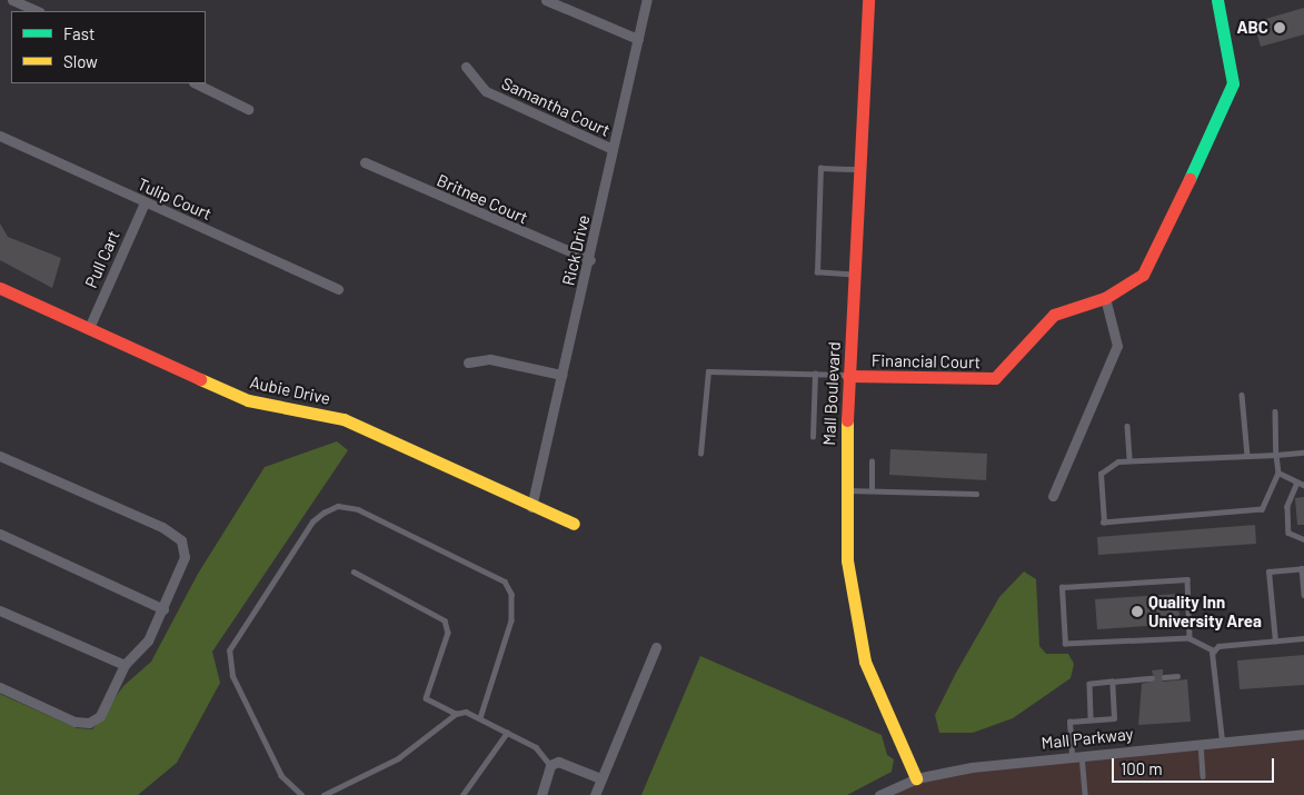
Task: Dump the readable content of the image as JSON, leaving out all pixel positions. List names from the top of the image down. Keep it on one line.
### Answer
{"streets":{"street":["Samantha Court","Tulip Court","Britnee Court","Rick Drive","Pull Cart","Financial Court","Aubie Drive","Mall Boulevard","Mall Parkway"]},"crossings":[["Samantha Court","Rick Drive"],["Tulip Court","Pull Cart"],["Britnee Court","Rick Drive"],["Rick Drive","Aubie Drive"],["Pull Cart","Aubie Drive"],["Financial Court","Mall Boulevard"],["Mall Boulevard","Mall Parkway"]],"places":["ABC","Quality Inn University Area"],"legend":["Fast","Slow"],"scale_bar":"100 m"}
